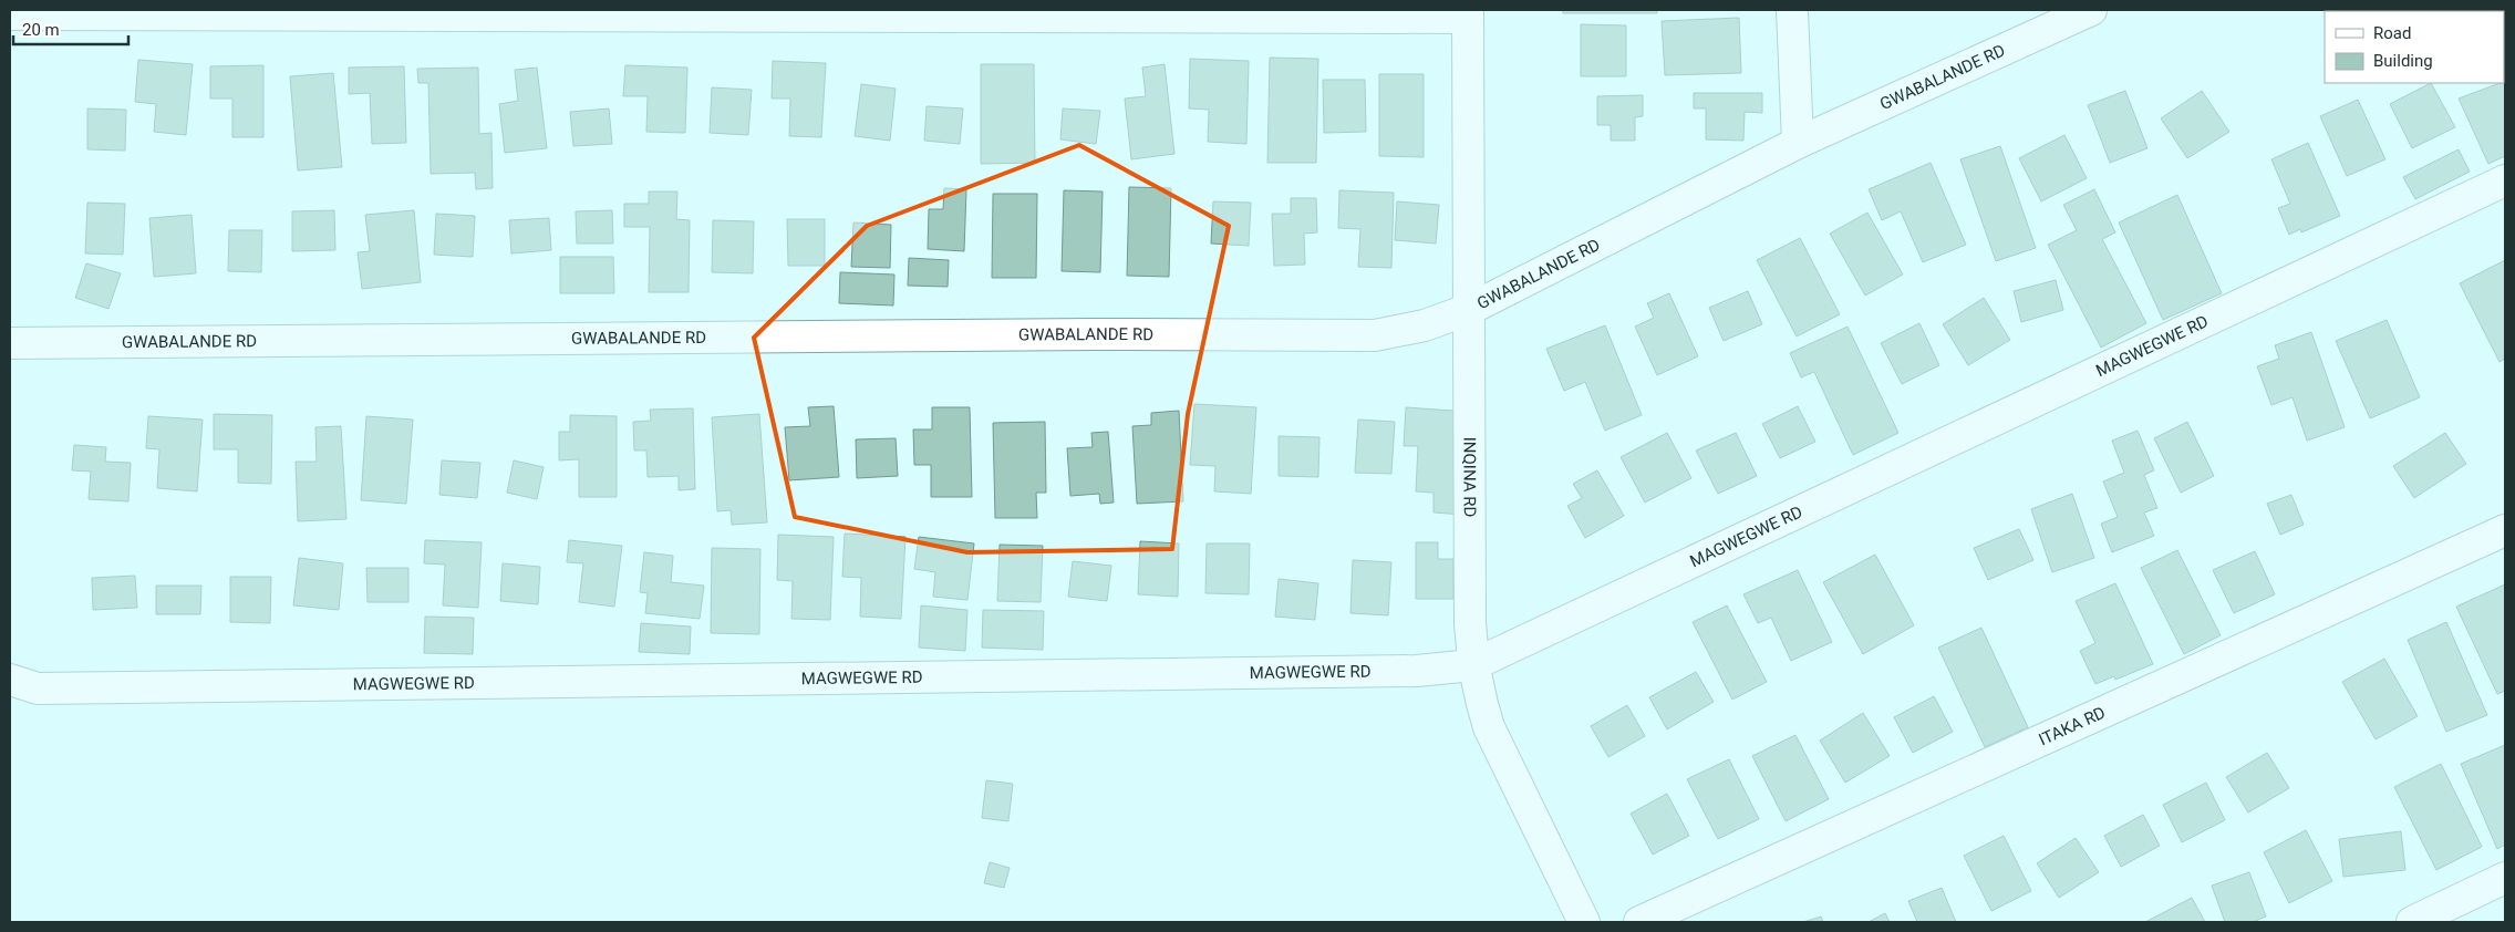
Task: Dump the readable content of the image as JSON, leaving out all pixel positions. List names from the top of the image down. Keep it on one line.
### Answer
{"streets":{"street":["GWABALANDE RD","MAGWEGWE RD","INQINA RD","ITAKA RD"]},"crossings":[["GWABALANDE RD","INQINA RD"],["MAGWEGWE RD","INQINA RD"]],"legend":["Road","Building"],"scale_bar":"20 m"}
